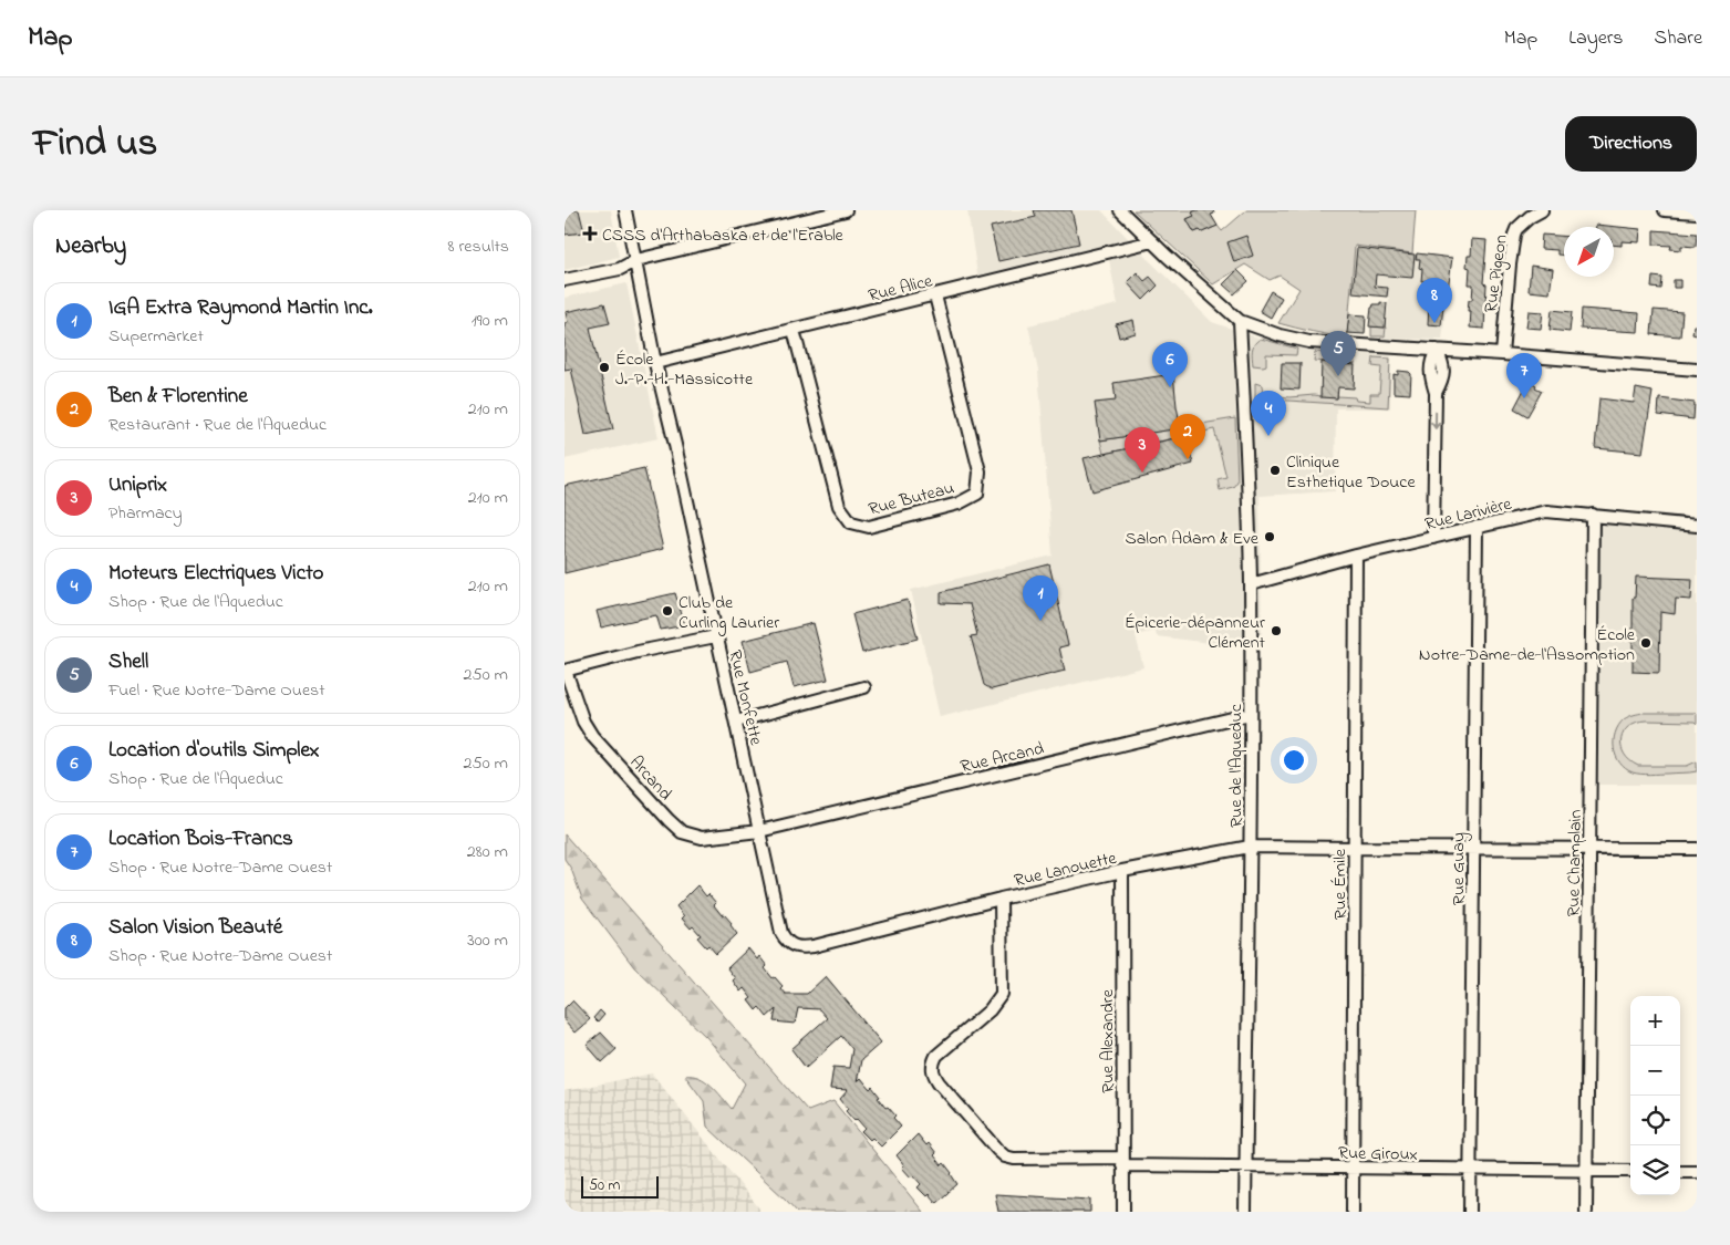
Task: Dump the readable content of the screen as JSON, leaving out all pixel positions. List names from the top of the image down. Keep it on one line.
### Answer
{"streets":{"street":["Rue Pigeon","Rue Alice","Rue Buteau","Rue Larivière","Rue Monfette","Rue Arcand","Rue de l'Aqueduc","Arcand","Rue Champlain","Rue Lanouette","Rue Guay","Rue Émile","Rue Alexandre","Rue Giroux"]},"crossings":[["Rue Alice","Rue Buteau"],["Rue Alice","Rue Monfette"],["Rue Larivière","Rue de l'Aqueduc"],["Rue Larivière","Rue Champlain"],["Rue Larivière","Rue Guay"],["Rue Larivière","Rue Émile"],["Rue Monfette","Rue Arcand"],["Rue Monfette","Arcand"],["Rue Monfette","Rue Lanouette"],["Rue Arcand","Rue de l'Aqueduc"],["Rue Arcand","Arcand"],["Rue de l'Aqueduc","Rue Lanouette"],["Rue de l'Aqueduc","Rue Giroux"],["Rue Champlain","Rue Lanouette"],["Rue Champlain","Rue Giroux"],["Rue Lanouette","Rue Guay"],["Rue Lanouette","Rue Émile"],["Rue Lanouette","Rue Alexandre"],["Rue Lanouette","Rue Giroux"],["Rue Guay","Rue Giroux"],["Rue Émile","Rue Giroux"],["Rue Alexandre","Rue Giroux"]],"places":{"health":["CSSS d'Arthabaska et de l'Erable"],"other":["École J.-P.-H.-Massicotte","Clinique Esthetique Douce","Salon Adam & Eve","Club de Curling Laurier","Épicerie-dépanneur Clément","École Notre-Dame-de-l'Assomption"]},"scale_bar":"50 m","north":"bottom left","page":{"header":"Map","nav":["Map","Layers","Share"],"title":"Find us","buttons":"Directions","heading":["Nearby","8 results"],"pins":["8","5","6","7","4","2","3","1"],"list":[{"mark":"1","name":"IGA Extra Raymond Martin Inc.","note":"Supermarket","value":"190 m"},{"mark":"2","name":"Ben & Florentine","note":"Restaurant · Rue de l'Aqueduc","value":"210 m"},{"mark":"3","name":"Uniprix","note":"Pharmacy","value":"210 m"},{"mark":"4","name":"Moteurs Electriques Victo","note":"Shop · Rue de l'Aqueduc","value":"210 m"},{"mark":"5","name":"Shell","note":"Fuel · Rue Notre-Dame Ouest","value":"250 m"},{"mark":"6","name":"Location d'outils Simplex","note":"Shop · Rue de l'Aqueduc","value":"250 m"},{"mark":"7","name":"Location Bois-Francs","note":"Shop · Rue Notre-Dame Ouest","value":"280 m"},{"mark":"8","name":"Salon Vision Beauté","note":"Shop · Rue Notre-Dame Ouest","value":"300 m"}],"map_buttons":["+","−"],"scale":"50 m"}}
